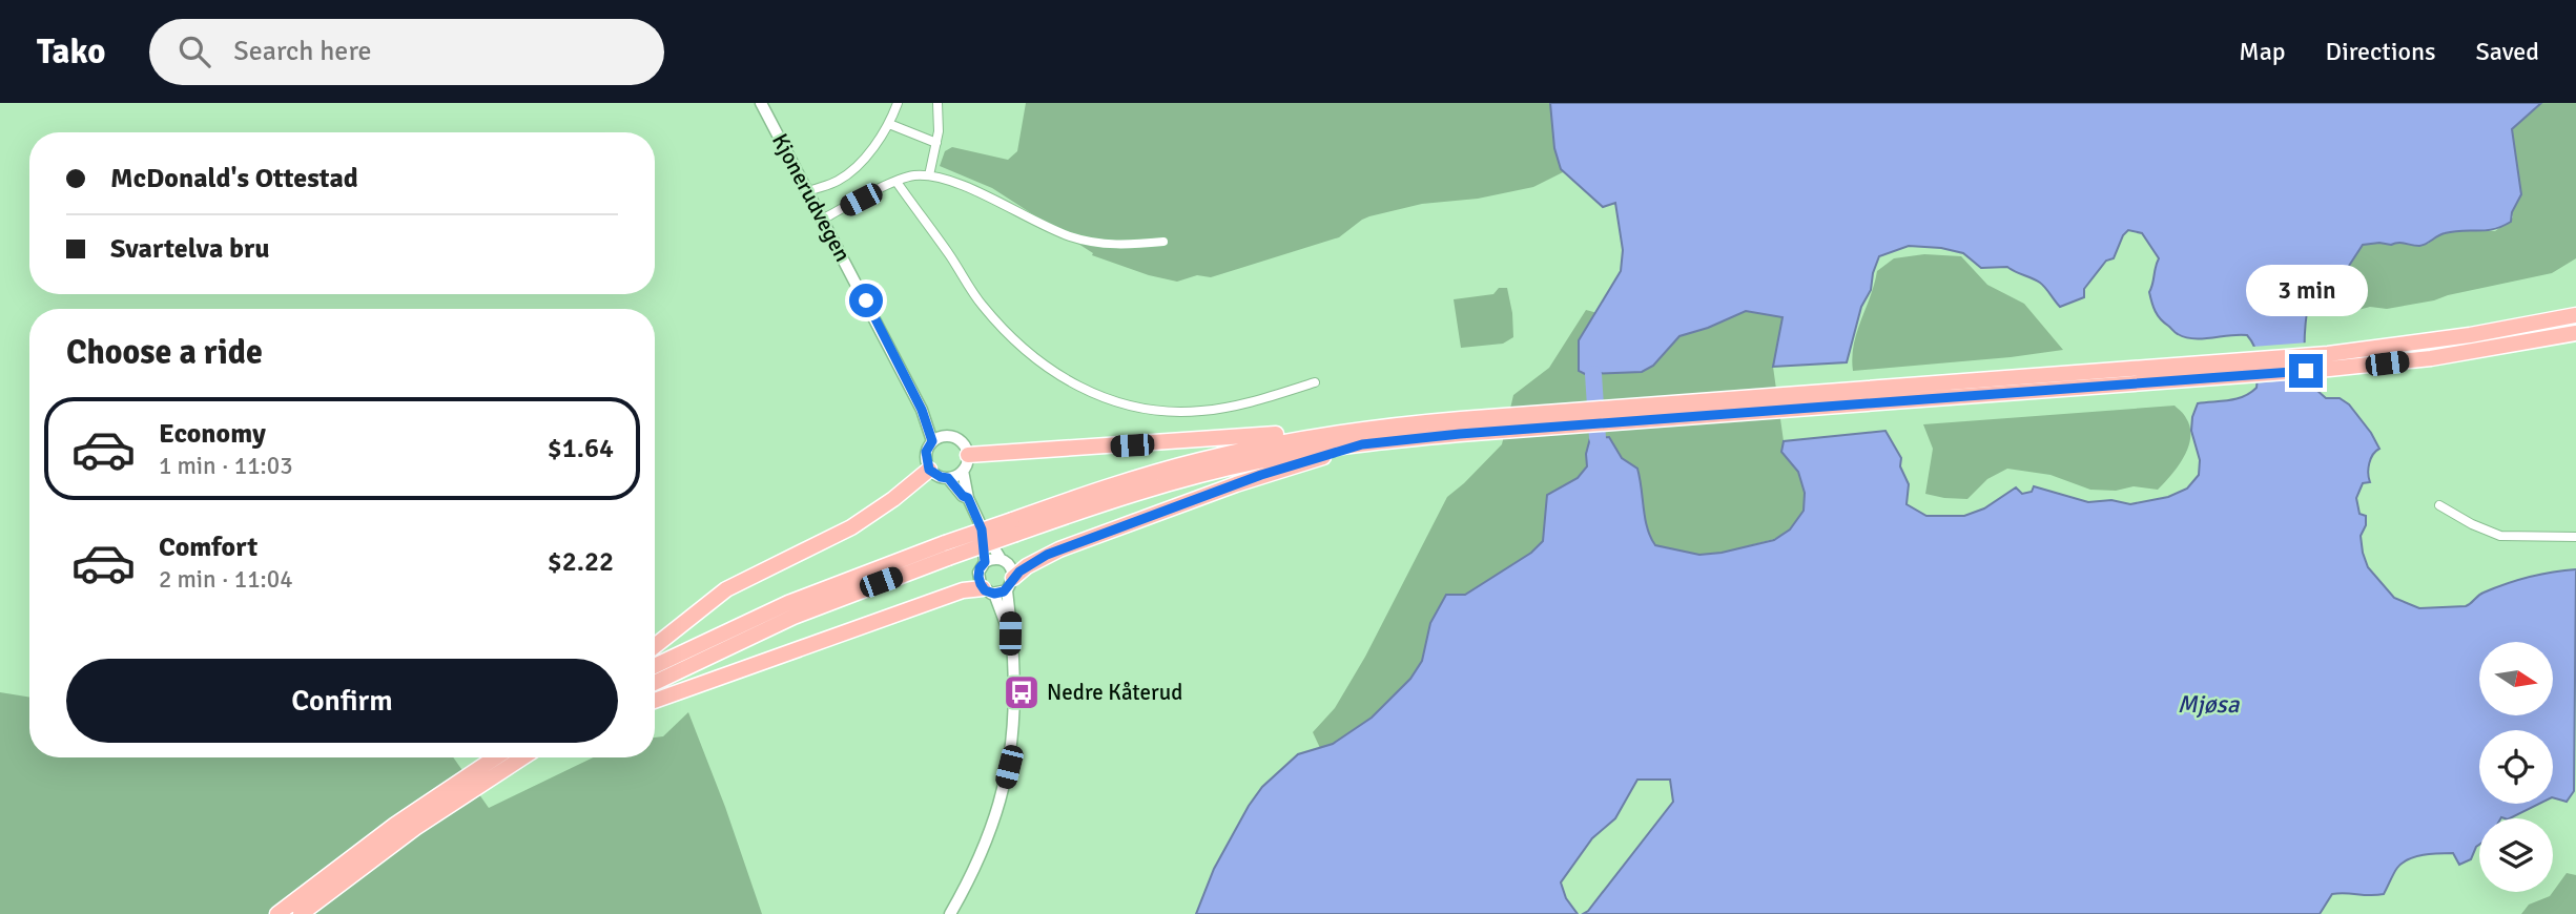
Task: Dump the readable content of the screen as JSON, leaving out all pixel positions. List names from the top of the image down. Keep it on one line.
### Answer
{"streets":{"main road":["Kjonerudvegen"]},"water":["Mjøsa"],"places":{"bus stop":["Nedre Kåterud"]},"north":"right","page":{"header":"Tako","search":"Search here","nav":["Map","Directions","Saved"],"banner":["McDonald's Ottestad","Svartelva bru"],"bubble":"3 min","heading":"Choose a ride","list":[{"name":"Economy","note":"1 min · 11:03","value":"$1.64"},{"name":"Comfort","note":"2 min · 11:04","value":"$2.22"}],"buttons":"Confirm"}}
